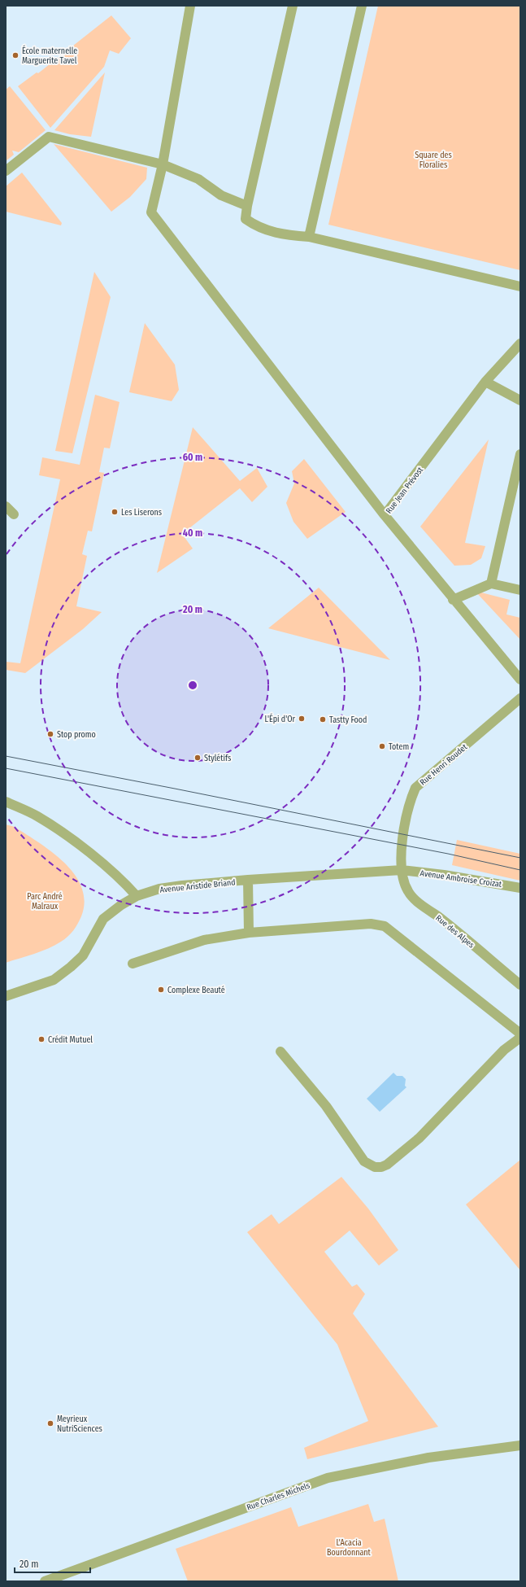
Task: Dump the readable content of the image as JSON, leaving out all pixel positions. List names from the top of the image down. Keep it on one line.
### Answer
{"streets":{"street":["Rue Jean Prévost","Rue Henri Roudet","Avenue Ambroise Croizat","Avenue Aristide Briand","Rue des Alpes","Rue Charles Michels"]},"crossings":[["Rue Henri Roudet","Avenue Ambroise Croizat"],["Rue Henri Roudet","Avenue Aristide Briand"],["Rue Henri Roudet","Rue des Alpes"],["Avenue Ambroise Croizat","Avenue Aristide Briand"],["Avenue Ambroise Croizat","Rue des Alpes"],["Avenue Aristide Briand","Rue des Alpes"]],"parks":["Square des Floralies","Parc André Malraux","L'Acacia Bourdonnant"],"places":["École maternelle Marguerite Tavel","Les Liserons","L'Épi d'Or","Tastty Food","Stop promo","Totem","Stylétifs","Complexe Beauté","Crédit Mutuel","Meyrieux NutriSciences"],"scale_bar":"20 m","rings":["60 m","40 m","20 m"]}
